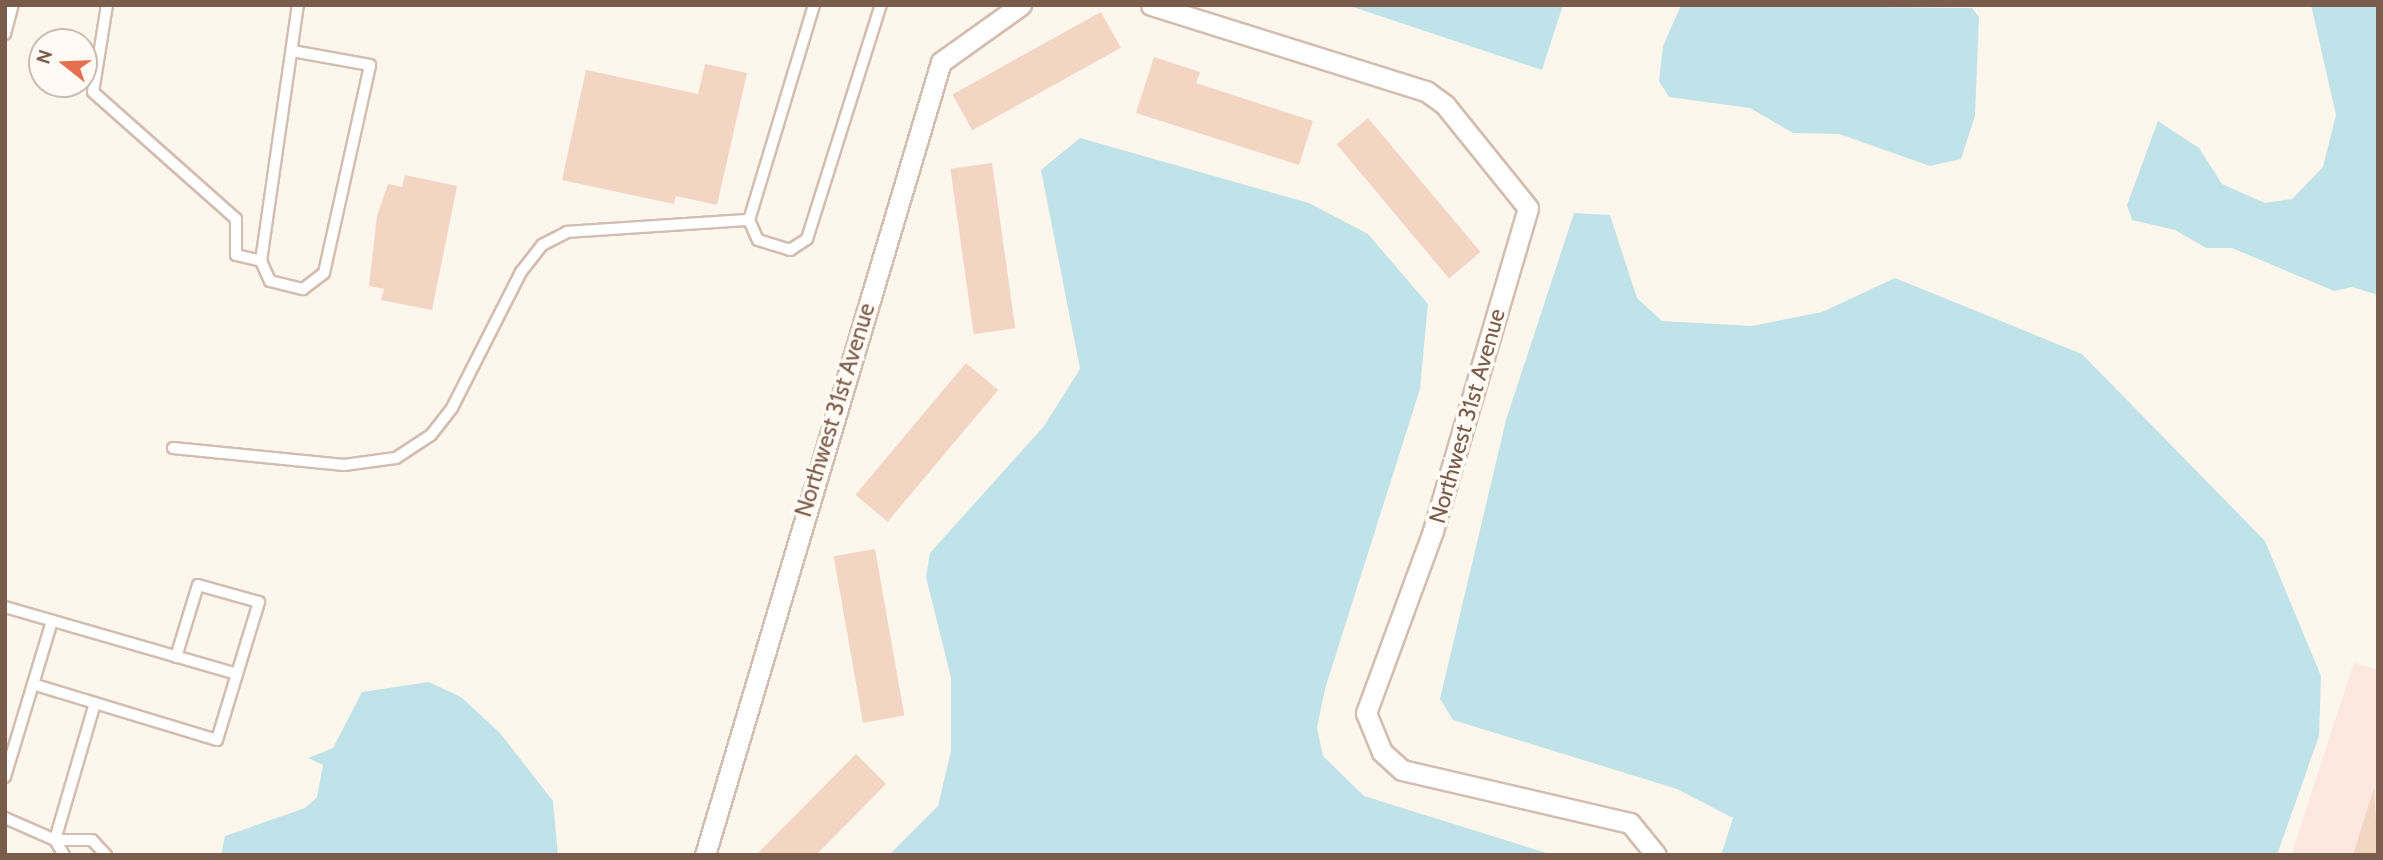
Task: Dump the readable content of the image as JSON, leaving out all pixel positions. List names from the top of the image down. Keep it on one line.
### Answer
{"streets":{"street":["Northwest 31st Avenue"]},"north":"left"}
